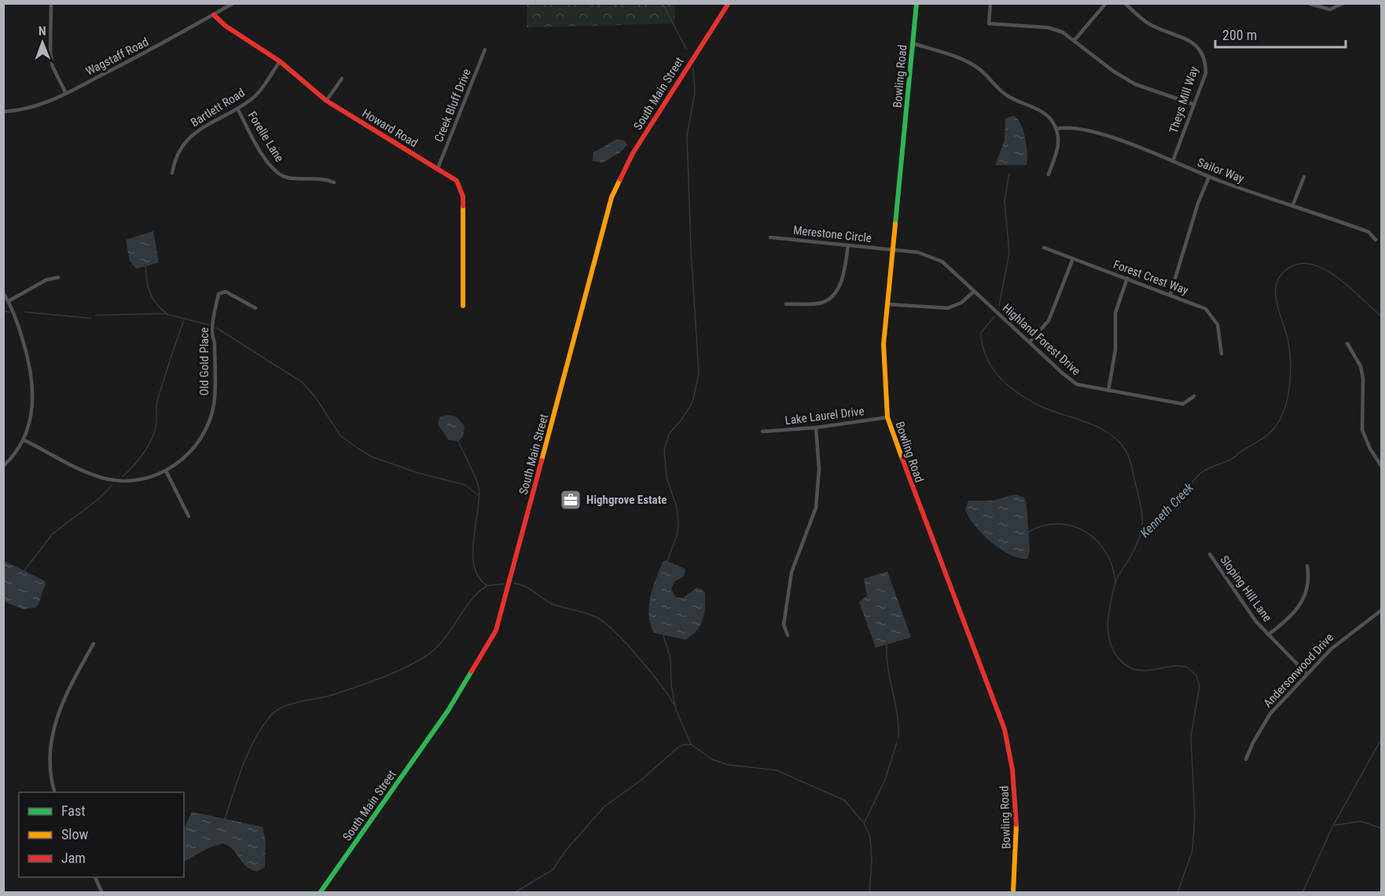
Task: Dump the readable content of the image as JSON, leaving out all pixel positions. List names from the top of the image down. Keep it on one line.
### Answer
{"streets":{"main road":["Bowling Road","South Main Street","Howard Road"],"street":["Wagstaff Road","Theys Mill Way","Creek Bluff Drive","Bartlett Road","Forelle Lane","Sailor Way","Merestone Circle","Forest Crest Way","Highland Forest Drive","Old Gold Place","Lake Laurel Drive","Sloping Hill Lane","Andersonwood Drive"]},"crossings":[["Wagstaff Road","Howard Road"],["Bowling Road","Merestone Circle"],["Bowling Road","Highland Forest Drive"],["Bowling Road","Lake Laurel Drive"],["Theys Mill Way","Sailor Way"],["Creek Bluff Drive","Howard Road"],["Bartlett Road","Howard Road"],["Bartlett Road","Forelle Lane"],["Merestone Circle","Highland Forest Drive"],["Sloping Hill Lane","Andersonwood Drive"]],"water":["Kenneth Creek"],"places":{"office":["Highgrove Estate"]},"legend":["Fast","Slow","Jam"],"scale_bar":"200 m","north":"top"}
